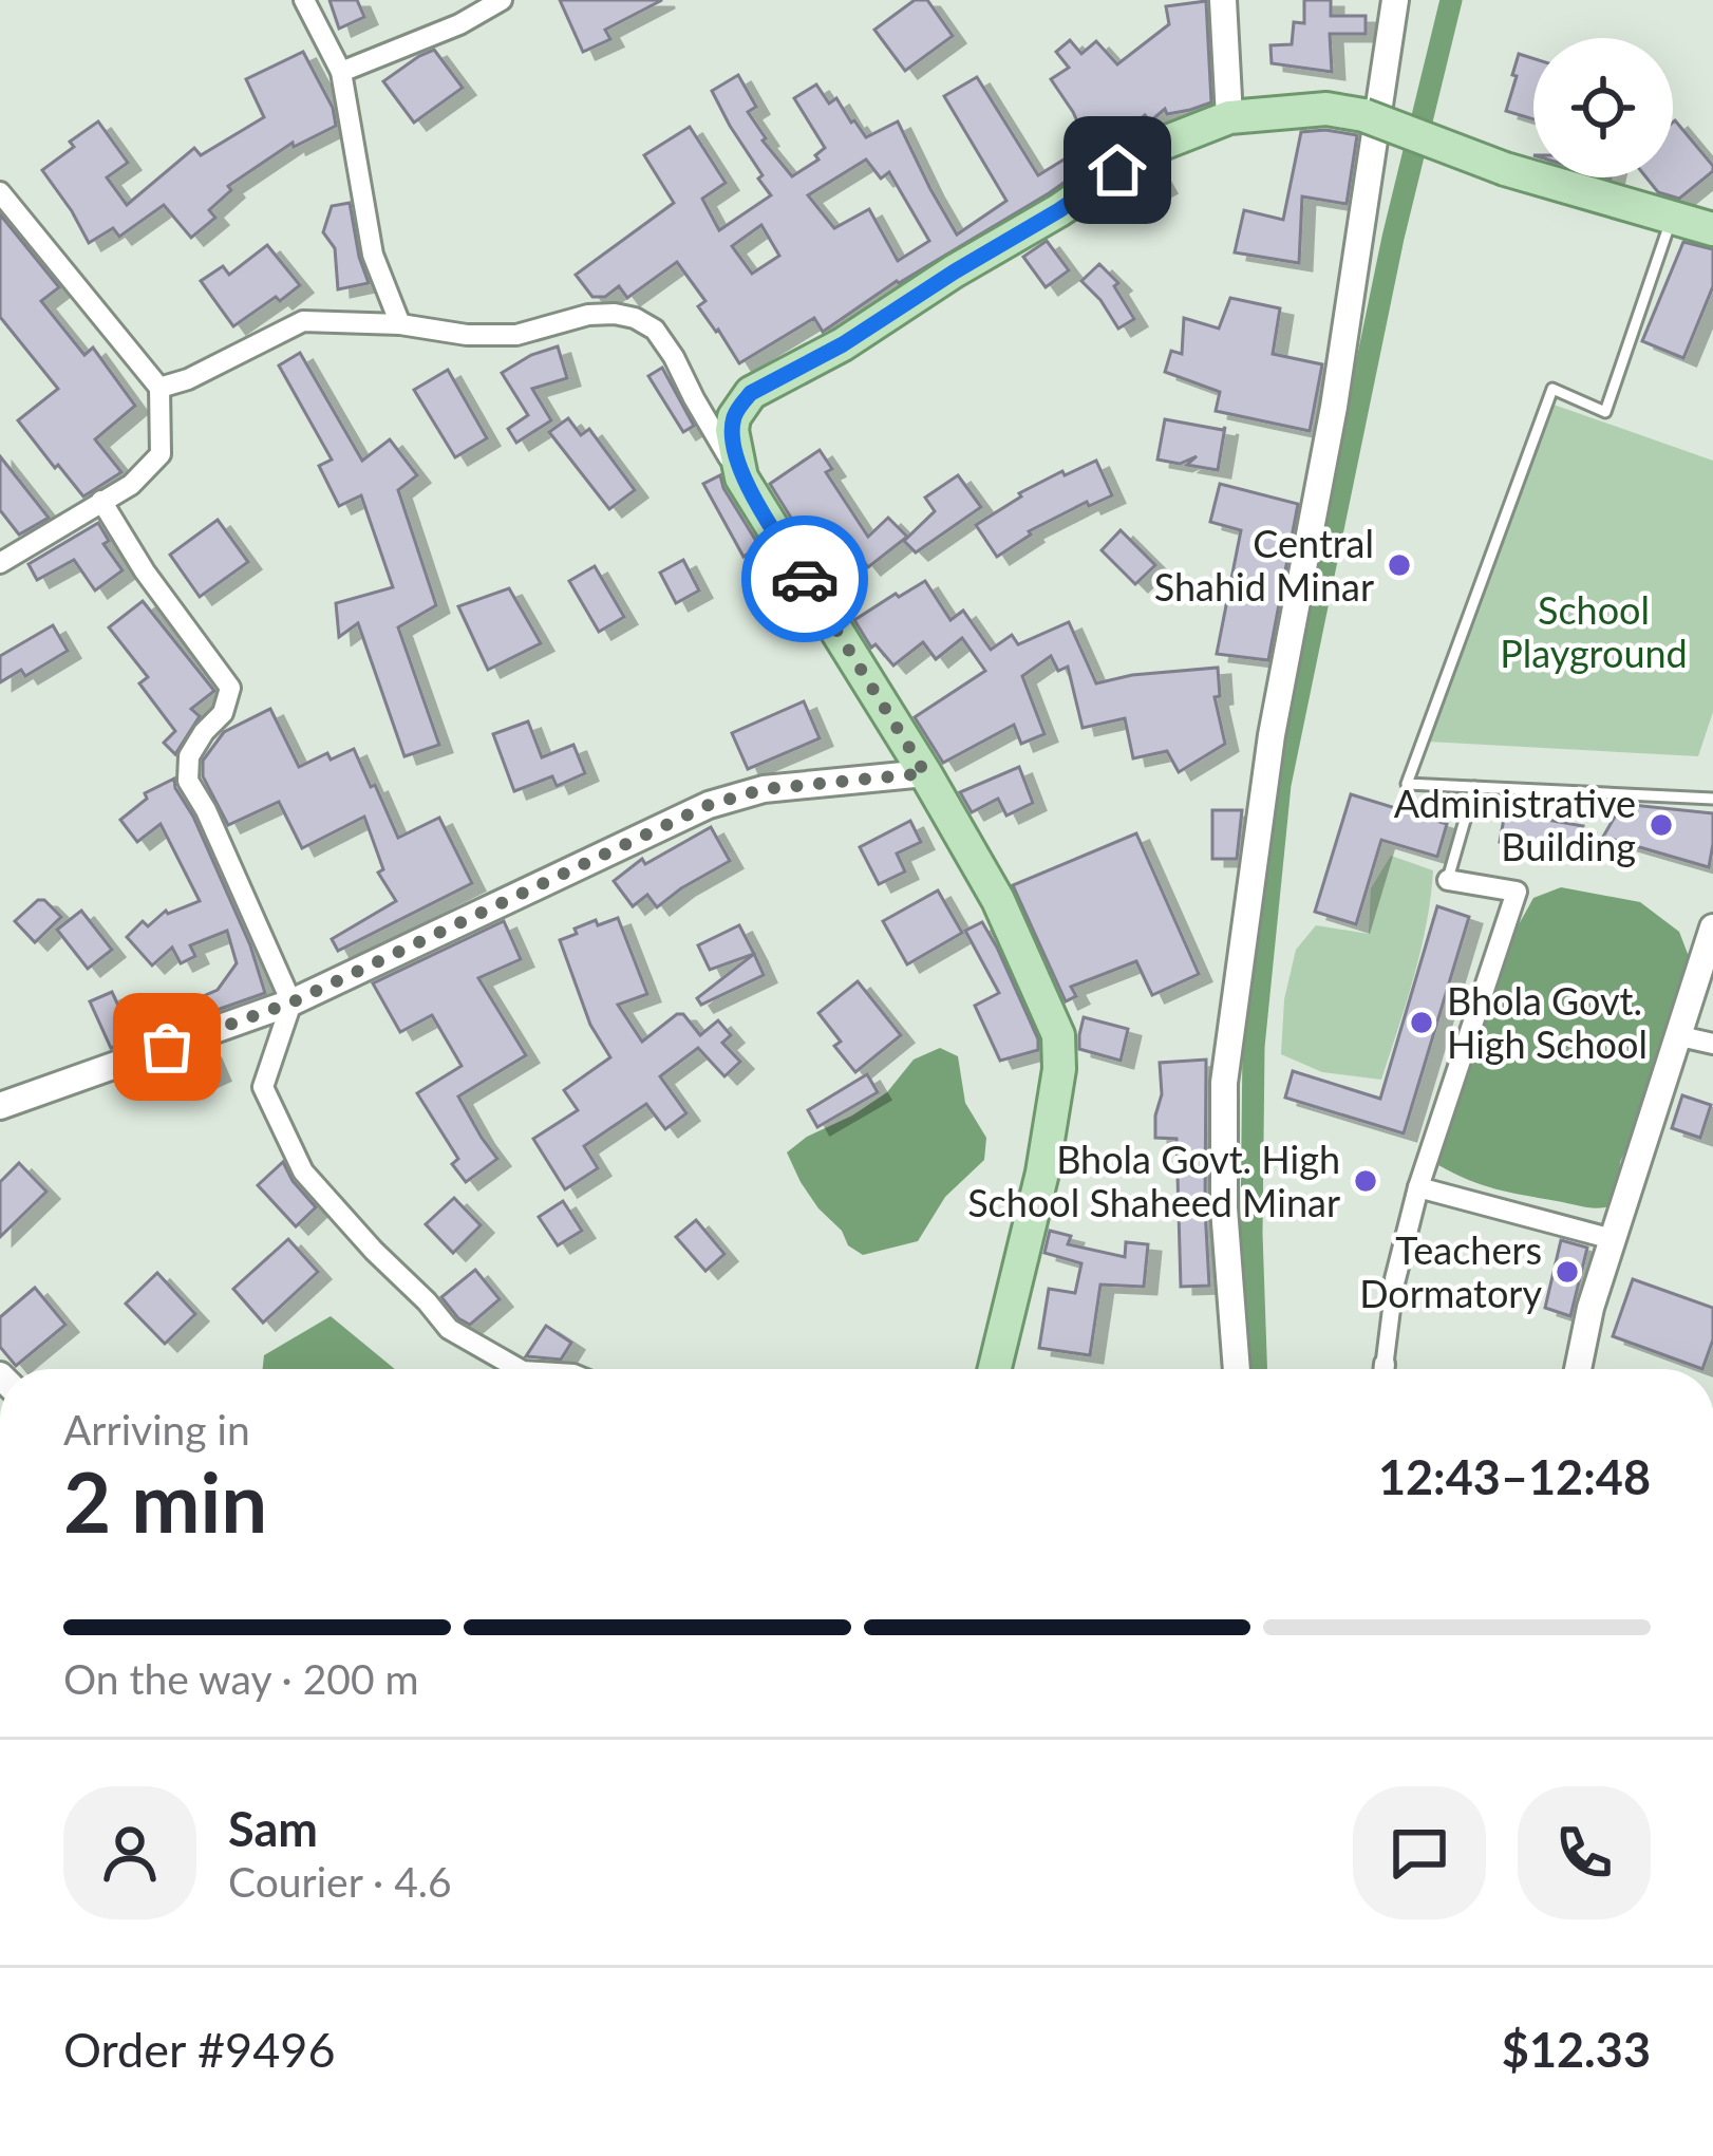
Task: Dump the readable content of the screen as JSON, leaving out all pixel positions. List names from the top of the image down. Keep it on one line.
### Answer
{"parks":["School Playground"],"places":["Central Shahid Minar","Administrative Building","Bhola Govt. High School","Bhola Govt. High School Shaheed Minar","Teachers Dormatory"],"page":{"heading":["2 min","Arriving in","12:43–12:48"],"panel":["Sam","Courier · 4.6","Order #9496","$12.33"],"bar":"On the way · 200 m"}}
